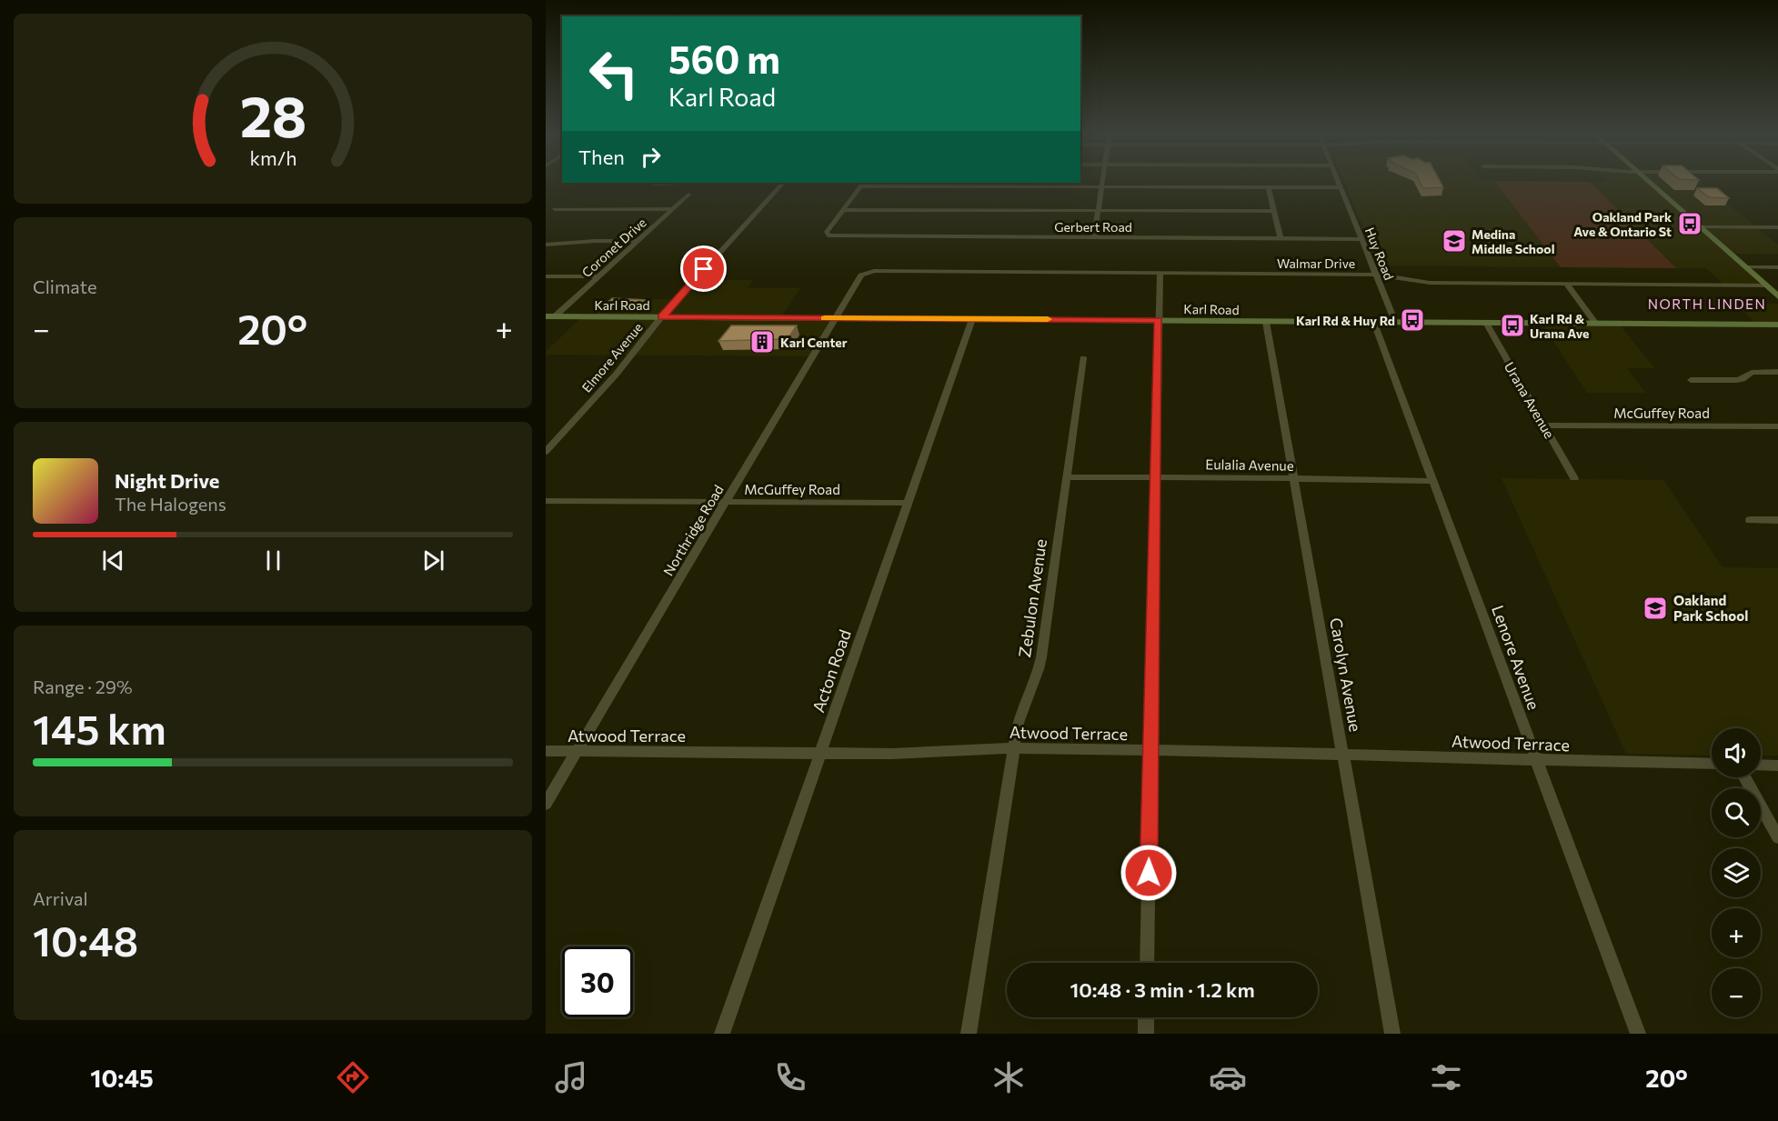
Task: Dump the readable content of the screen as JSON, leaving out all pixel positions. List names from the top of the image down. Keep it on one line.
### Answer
{"streets":{"main road":["Karl Road"],"street":["Gerbert Road","Coronet Drive","Huy Road","Walmar Drive","Elmore Avenue","Urana Avenue","McGuffey Road","Eulalia Avenue","Northridge Road","Zebulon Avenue","Lenore Avenue","Acton Road","Carolyn Avenue","Atwood Terrace"]},"crossings":[["Gerbert Road","Huy Road"],["Coronet Drive","Karl Road"],["Huy Road","Walmar Drive"],["Huy Road","Karl Road"],["Walmar Drive","Northridge Road"],["Karl Road","Elmore Avenue"],["Karl Road","Urana Avenue"],["Karl Road","Northridge Road"],["Karl Road","Lenore Avenue"],["Karl Road","Acton Road"],["Karl Road","Carolyn Avenue"],["Urana Avenue","McGuffey Road"],["McGuffey Road","Northridge Road"],["McGuffey Road","Acton Road"],["Eulalia Avenue","Zebulon Avenue"],["Eulalia Avenue","Lenore Avenue"],["Eulalia Avenue","Carolyn Avenue"],["Northridge Road","Atwood Terrace"],["Zebulon Avenue","Atwood Terrace"],["Lenore Avenue","Atwood Terrace"],["Acton Road","Atwood Terrace"],["Carolyn Avenue","Atwood Terrace"]],"districts":["NORTH LINDEN"],"places":{"bus stop":["Oakland Park Ave & Ontario St","Karl Rd & Huy Rd","Karl Rd & Urana Ave"],"school or university":["Medina Middle School","Oakland Park School"],"building":["Karl Center"]},"page":{"turn":["560 m","Karl Road"],"then":"Then","tile":["Climate",["Range · 29%","145 km"],["Arrival","10:48"]],"heat":["−","20°","+"],"song":["Night Drive","The Halogens"],"map_buttons":["+","−"],"limit":"30","trip":"10:48 · 3 min · 1.2 km","tabs":["10:45","20°"],"gauge":["28","km/h"]}}
